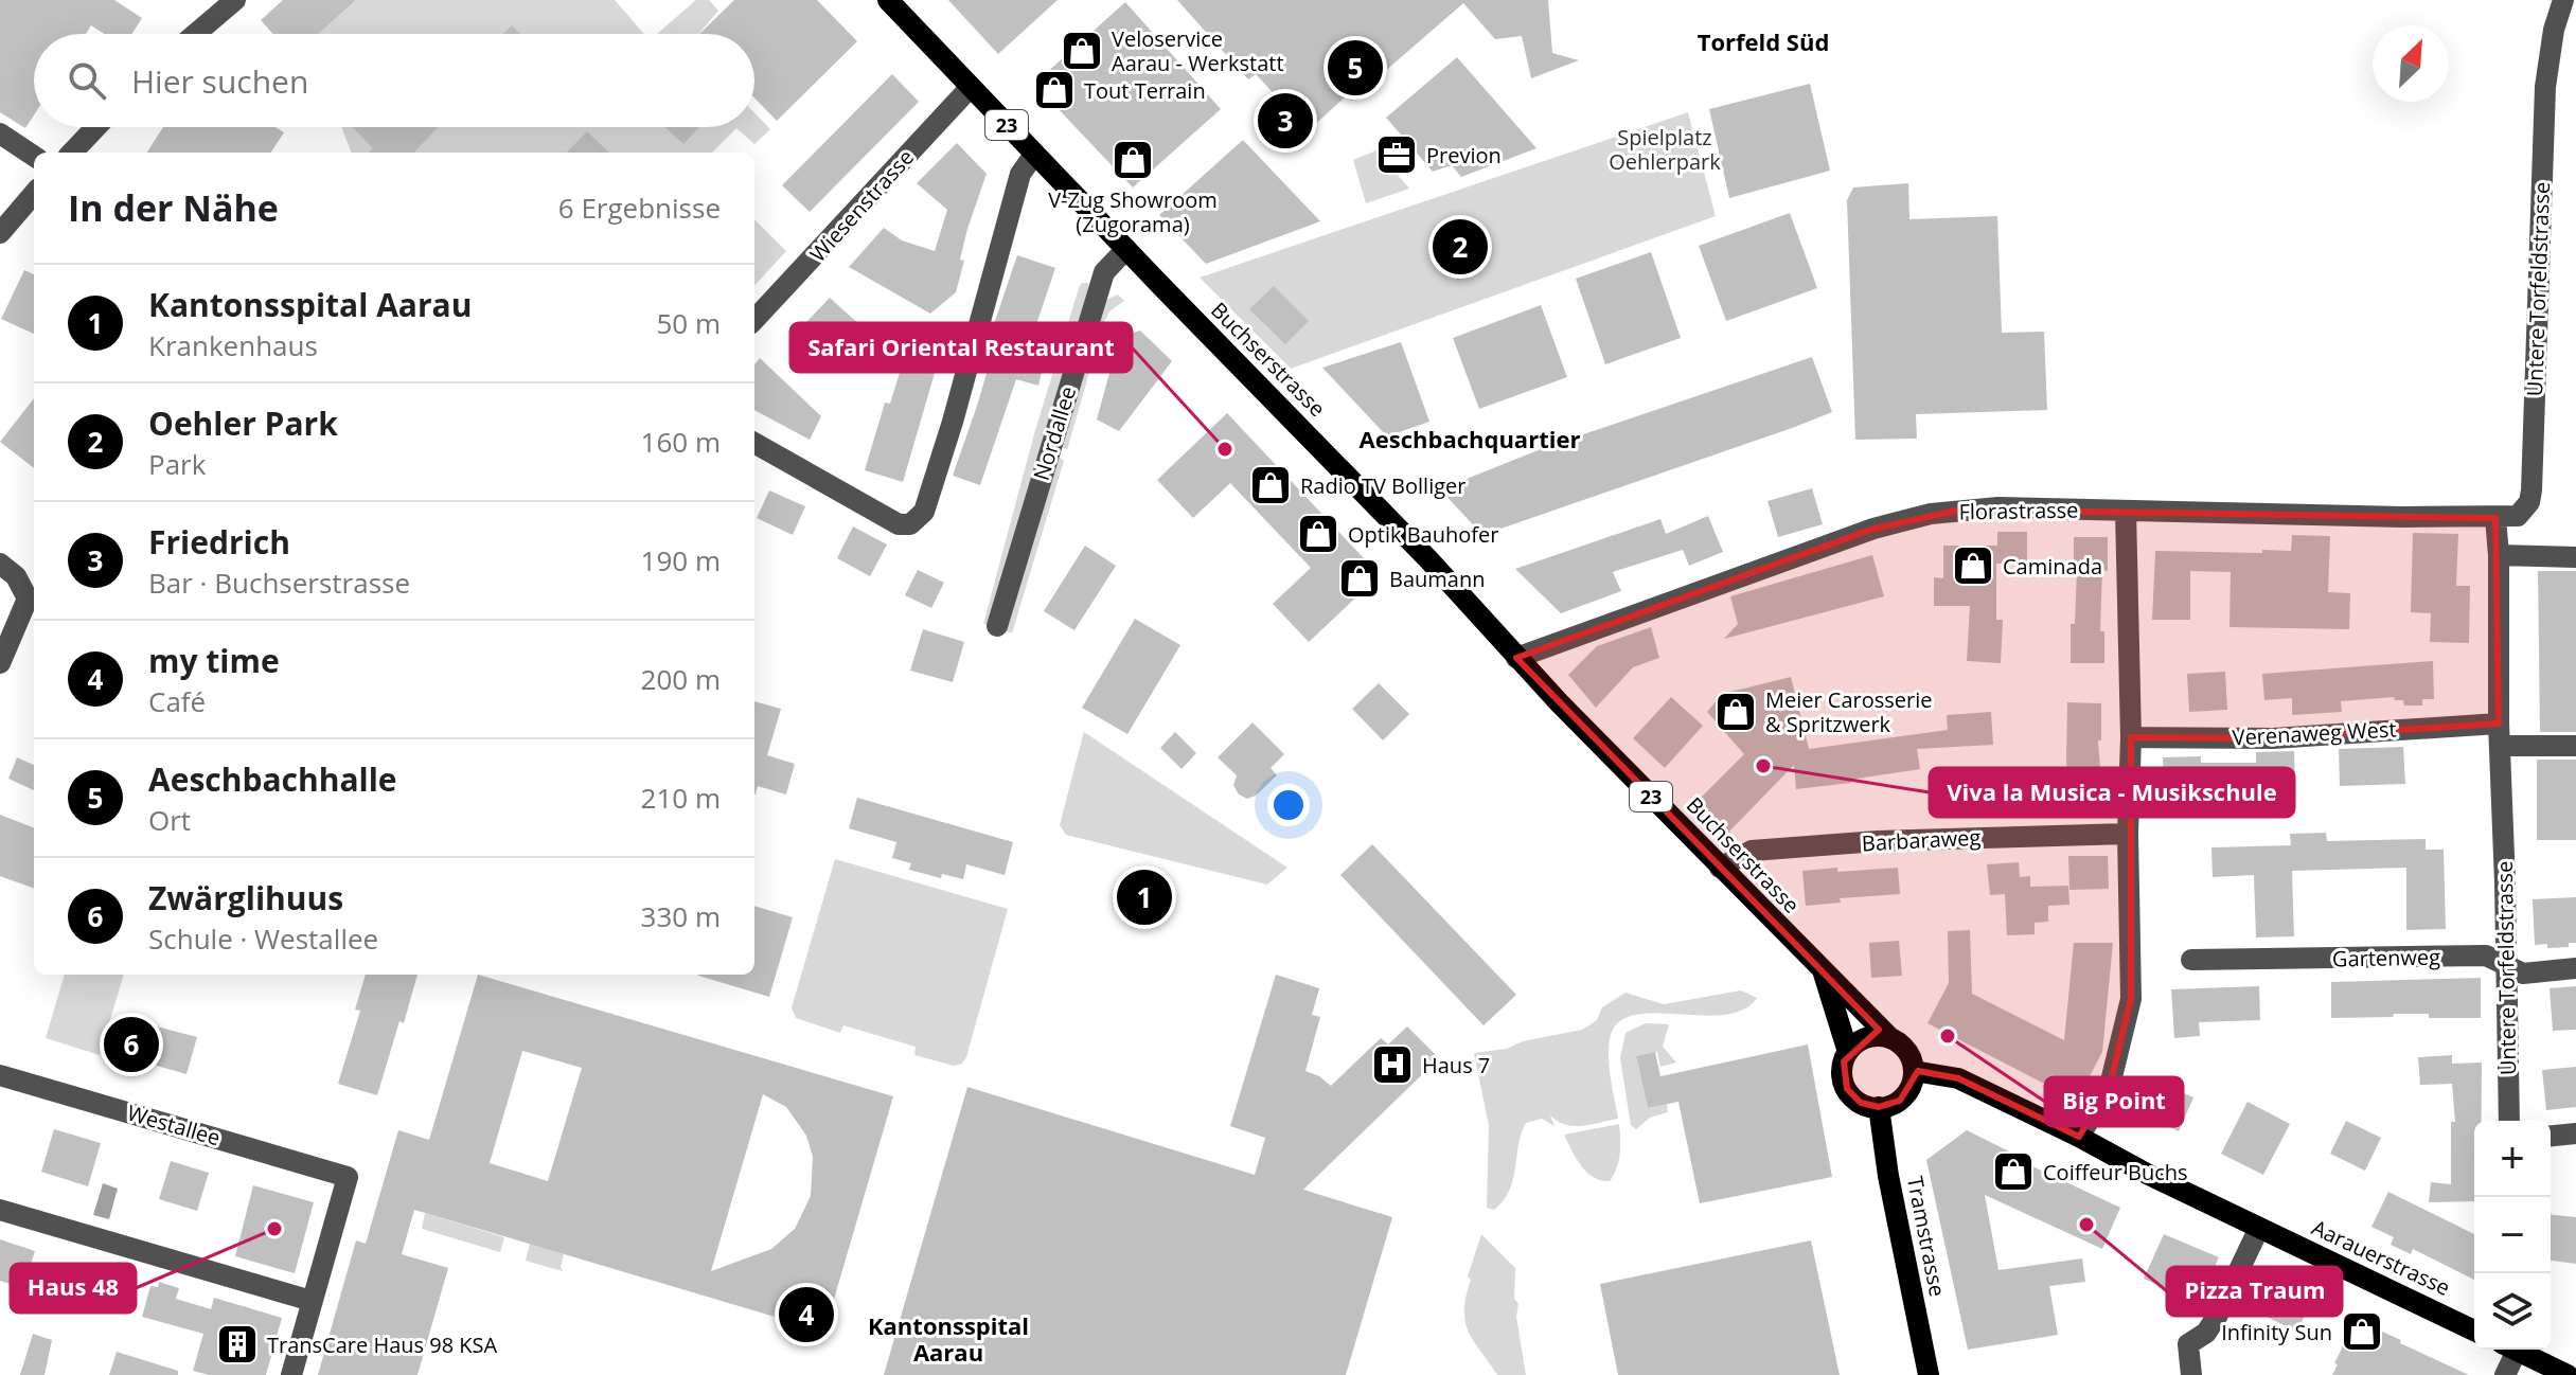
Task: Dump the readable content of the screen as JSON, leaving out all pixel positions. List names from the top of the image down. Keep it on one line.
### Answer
{"streets":{"main road":["23","Buchserstrasse","Tramstrasse","Aarauerstrasse"],"street":["Wiesenstrasse","Untere Torfeldstrasse","Nordallee","Florastrasse","Verenaweg West","Barbaraweg","Gartenweg","Westallee"]},"crossings":[["23","Buchserstrasse"],["23","Tramstrasse"],["23","Aarauerstrasse"],["Wiesenstrasse","Buchserstrasse"],["Untere Torfeldstrasse","Florastrasse"],["Untere Torfeldstrasse","Verenaweg West"],["Untere Torfeldstrasse","Gartenweg"],["Buchserstrasse","Nordallee"],["Buchserstrasse","Florastrasse"],["Buchserstrasse","Barbaraweg"],["Buchserstrasse","Tramstrasse"],["Buchserstrasse","Aarauerstrasse"],["Tramstrasse","Aarauerstrasse"]],"districts":["Torfeld Süd","Aeschbachquartier","Kantonsspital Aarau"],"parks":["Spielplatz Oehlerpark"],"places":{"shop":["Veloservice Aarau - Werkstatt","Tout Terrain","V-Zug Showroom (Zugorama)","Radio TV Bolliger","Optik Bauhofer","Caminada","Baumann","Meier Carosserie & Spritzwerk","Coiffeur Buchs","Infinity Sun"],"office":["Previon"],"other":["Safari Oriental Restaurant","Viva la Musica - Musikschule","Big Point","Pizza Traum","Haus 48"],"hospital":["Haus 7"],"building":["TransCare Haus 98 KSA"]},"north":"top right","page":{"search":"Hier suchen","pins":["5","3","2","1","6","4"],"heading":["In der Nähe","6 Ergebnisse"],"list":[{"mark":"1","name":"Kantonsspital Aarau","note":"Krankenhaus","value":"50 m"},{"mark":"2","name":"Oehler Park","note":"Park","value":"160 m"},{"mark":"3","name":"Friedrich","note":"Bar · Buchserstrasse","value":"190 m"},{"mark":"4","name":"my time","note":"Café","value":"200 m"},{"mark":"5","name":"Aeschbachhalle","note":"Ort","value":"210 m"},{"mark":"6","name":"Zwärglihuus","note":"Schule · Westallee","value":"330 m"}],"map_buttons":["+","−"]}}
